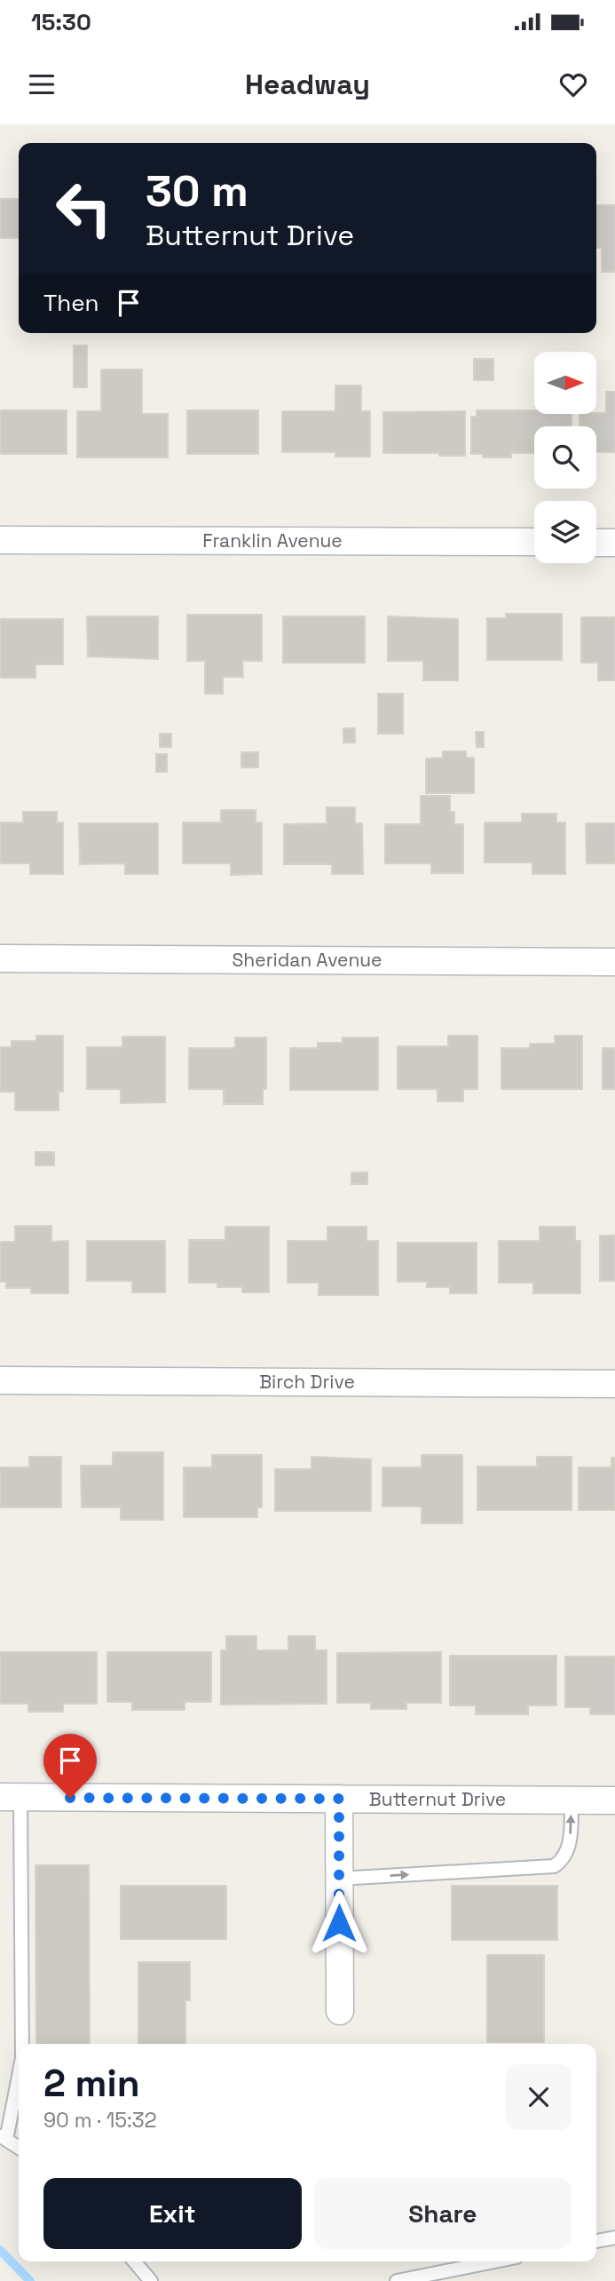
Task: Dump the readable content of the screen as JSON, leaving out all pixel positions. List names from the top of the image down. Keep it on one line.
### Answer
{"streets":{"street":["Franklin Avenue","Sheridan Avenue","Birch Drive","Butternut Drive"]},"north":"right","page":{"status":"15:30","header":"Headway","turn":["30 m","Butternut Drive"],"then":"Then","heading":["2 min","90 m · 15:32"],"buttons":["Exit","Share"]}}
